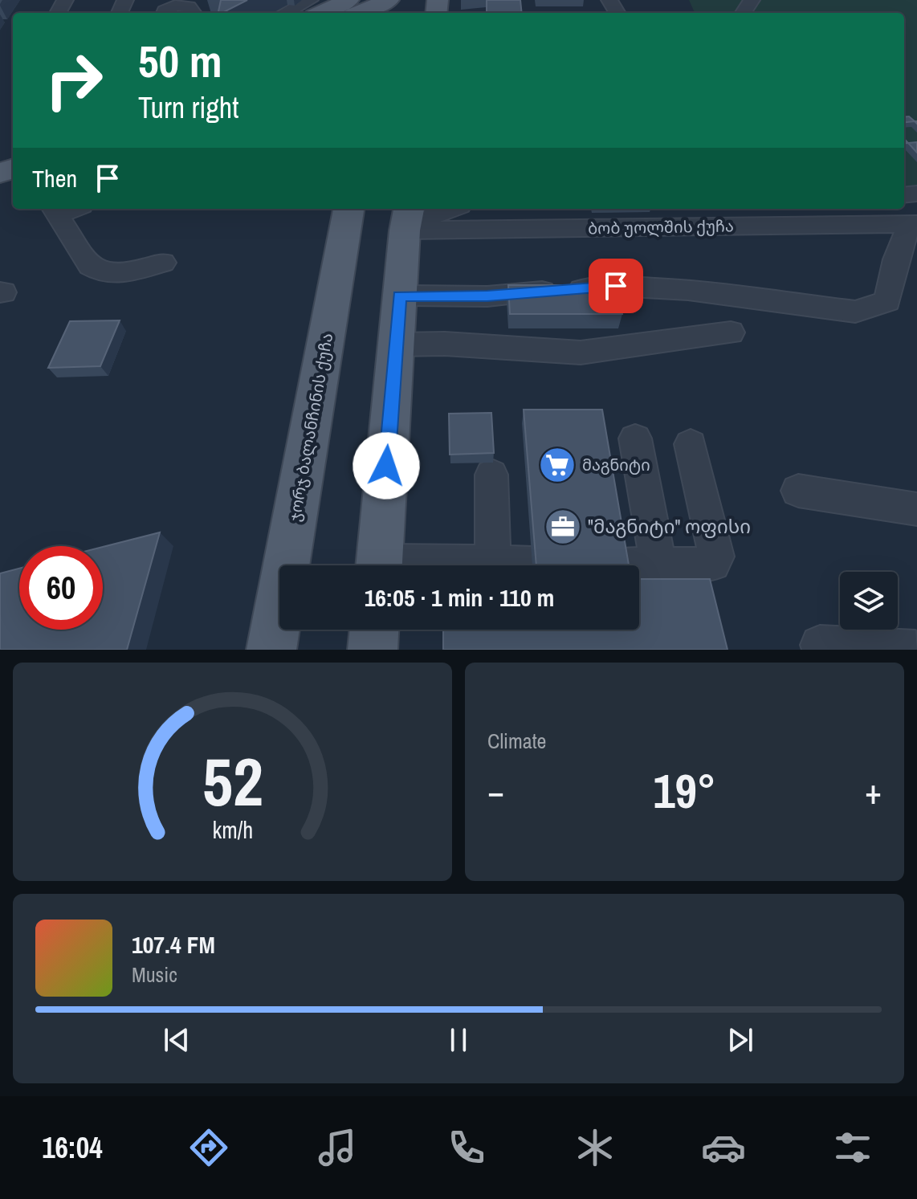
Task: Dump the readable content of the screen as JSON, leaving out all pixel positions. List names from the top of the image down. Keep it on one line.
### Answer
{"streets":{"main road":["ჯორჯ ბალანჩინის ქუჩა"],"street":["ბობ უოლშის ქუჩა"]},"places":{"supermarket":["მაგნიტი"],"office":["\"მაგნიტი\" ოფისი"]},"page":{"turn":["50 m","Turn right"],"then":"Then","limit":"60","trip":"16:05 · 1 min · 110 m","tile":"Climate","heat":["−","19°","+"],"song":["107.4 FM","Music"],"tabs":"16:04","gauge":["52","km/h"]}}
